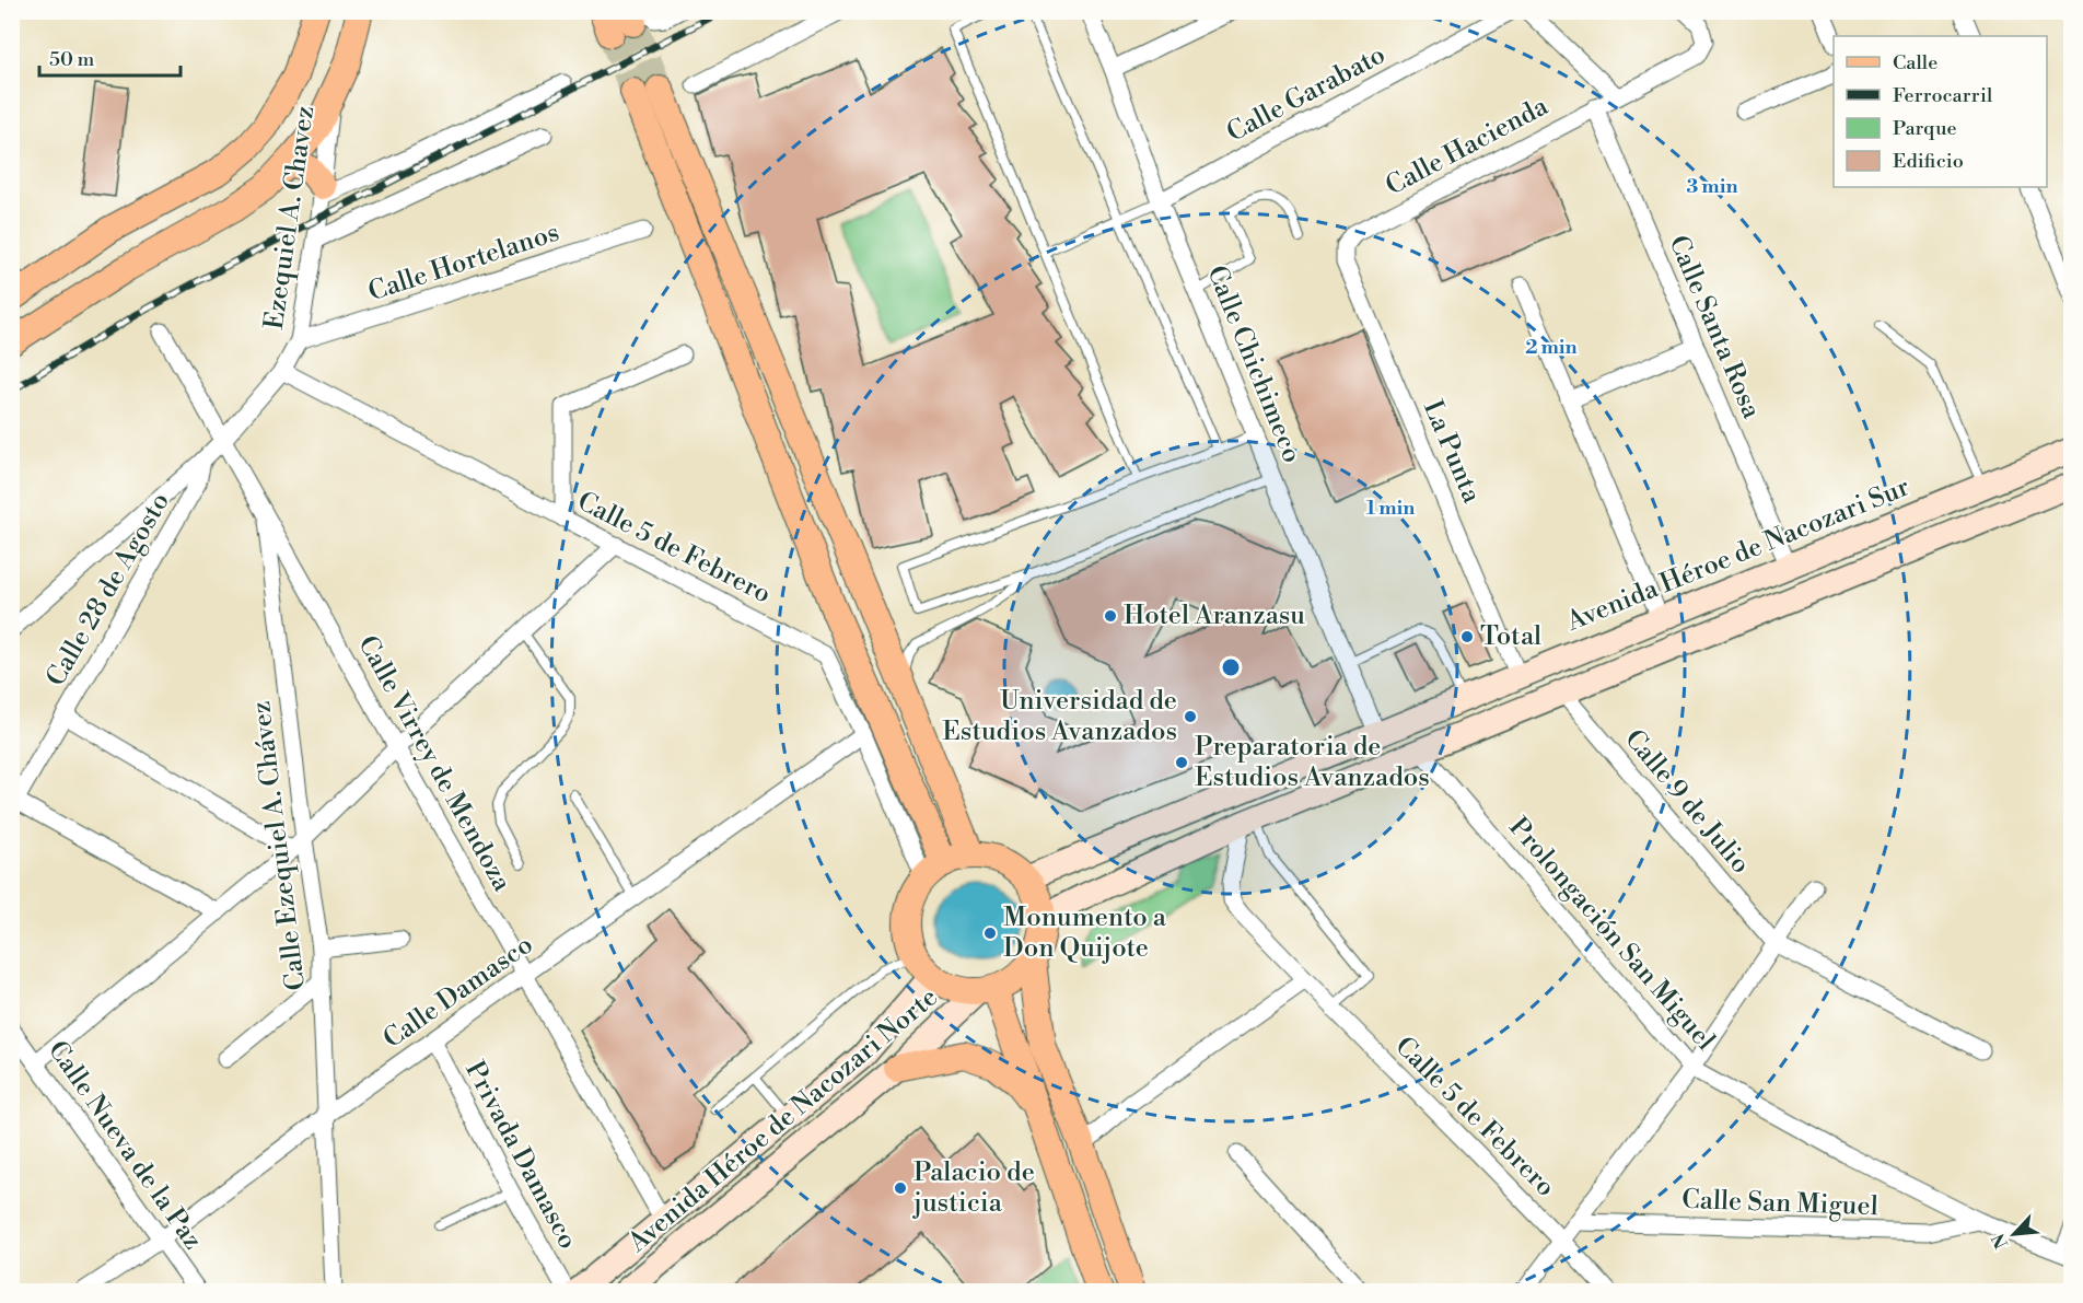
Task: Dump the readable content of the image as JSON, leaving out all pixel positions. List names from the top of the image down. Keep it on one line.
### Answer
{"streets":{"main road":["Avenida Héroe de Nacozari Sur","Avenida Héroe de Nacozari Norte"],"street":["Calle Garabato","Calle Hacienda","Ezequiel A. Chavez","Calle Hortelanos","Calle Santa Rosa","Calle Chichimeco","La Punta","Calle 5 de Febrero","Calle 28 de Agosto","Calle Virrey de Mendoza","Calle 9 de Julio","Calle Ezequiel A. Chávez","Prolongación San Miguel","Calle Damasco","Calle Nueva de la Paz","Privada Damasco","Calle San Miguel"]},"crossings":[["Calle Garabato","Calle Chichimeco"],["Calle Hacienda","Calle Santa Rosa"],["Calle Hacienda","La Punta"],["Ezequiel A. Chavez","Calle Hortelanos"],["Ezequiel A. Chavez","Calle 5 de Febrero"],["Ezequiel A. Chavez","Calle 28 de Agosto"],["Ezequiel A. Chavez","Calle Virrey de Mendoza"],["Calle Santa Rosa","Avenida Héroe de Nacozari Sur"],["Calle Chichimeco","Avenida Héroe de Nacozari Sur"],["La Punta","Avenida Héroe de Nacozari Sur"],["Calle 5 de Febrero","Avenida Héroe de Nacozari Sur"],["Calle 5 de Febrero","Calle Damasco"],["Calle 5 de Febrero","Avenida Héroe de Nacozari Norte"],["Avenida Héroe de Nacozari Sur","Avenida Héroe de Nacozari Norte"],["Calle Virrey de Mendoza","Calle Ezequiel A. Chávez"],["Calle Virrey de Mendoza","Calle Damasco"],["Calle Virrey de Mendoza","Avenida Héroe de Nacozari Norte"],["Calle Ezequiel A. Chávez","Calle Damasco"],["Prolongación San Miguel","Calle San Miguel"],["Calle Damasco","Calle Nueva de la Paz"],["Calle Damasco","Privada Damasco"]],"places":["Hotel Aranzasu","Total","Universidad de Estudios Avanzados","Preparatoria de Estudios Avanzados","Monumento a Don Quijote","Palacio de justicia"],"legend":["Calle","Ferrocarril","Parque","Edificio"],"scale_bar":"50 m","north":"bottom left","rings":["3 min","2 min","1 min"]}
